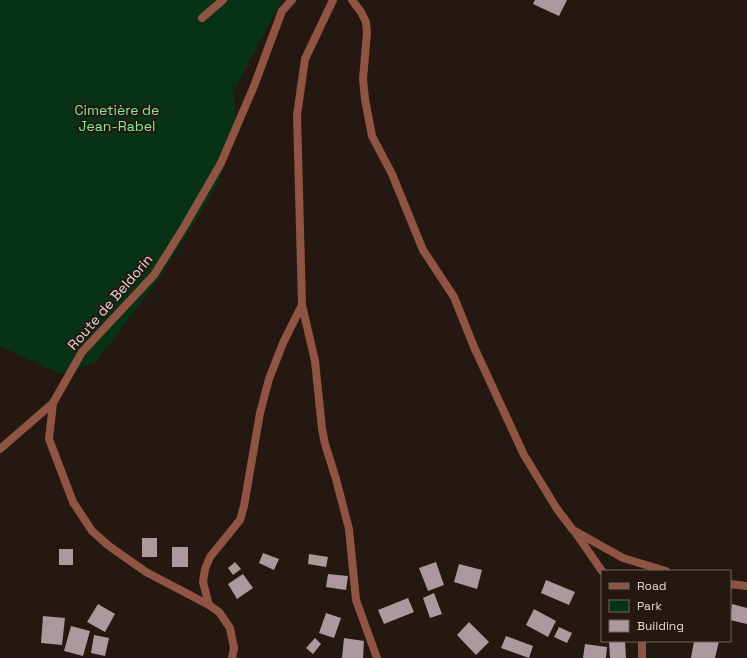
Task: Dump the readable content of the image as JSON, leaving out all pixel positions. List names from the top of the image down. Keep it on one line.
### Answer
{"streets":{"street":["Route de Beldorin"]},"parks":["Cimetière de Jean-Rabel"],"legend":["Road","Park","Building"]}
